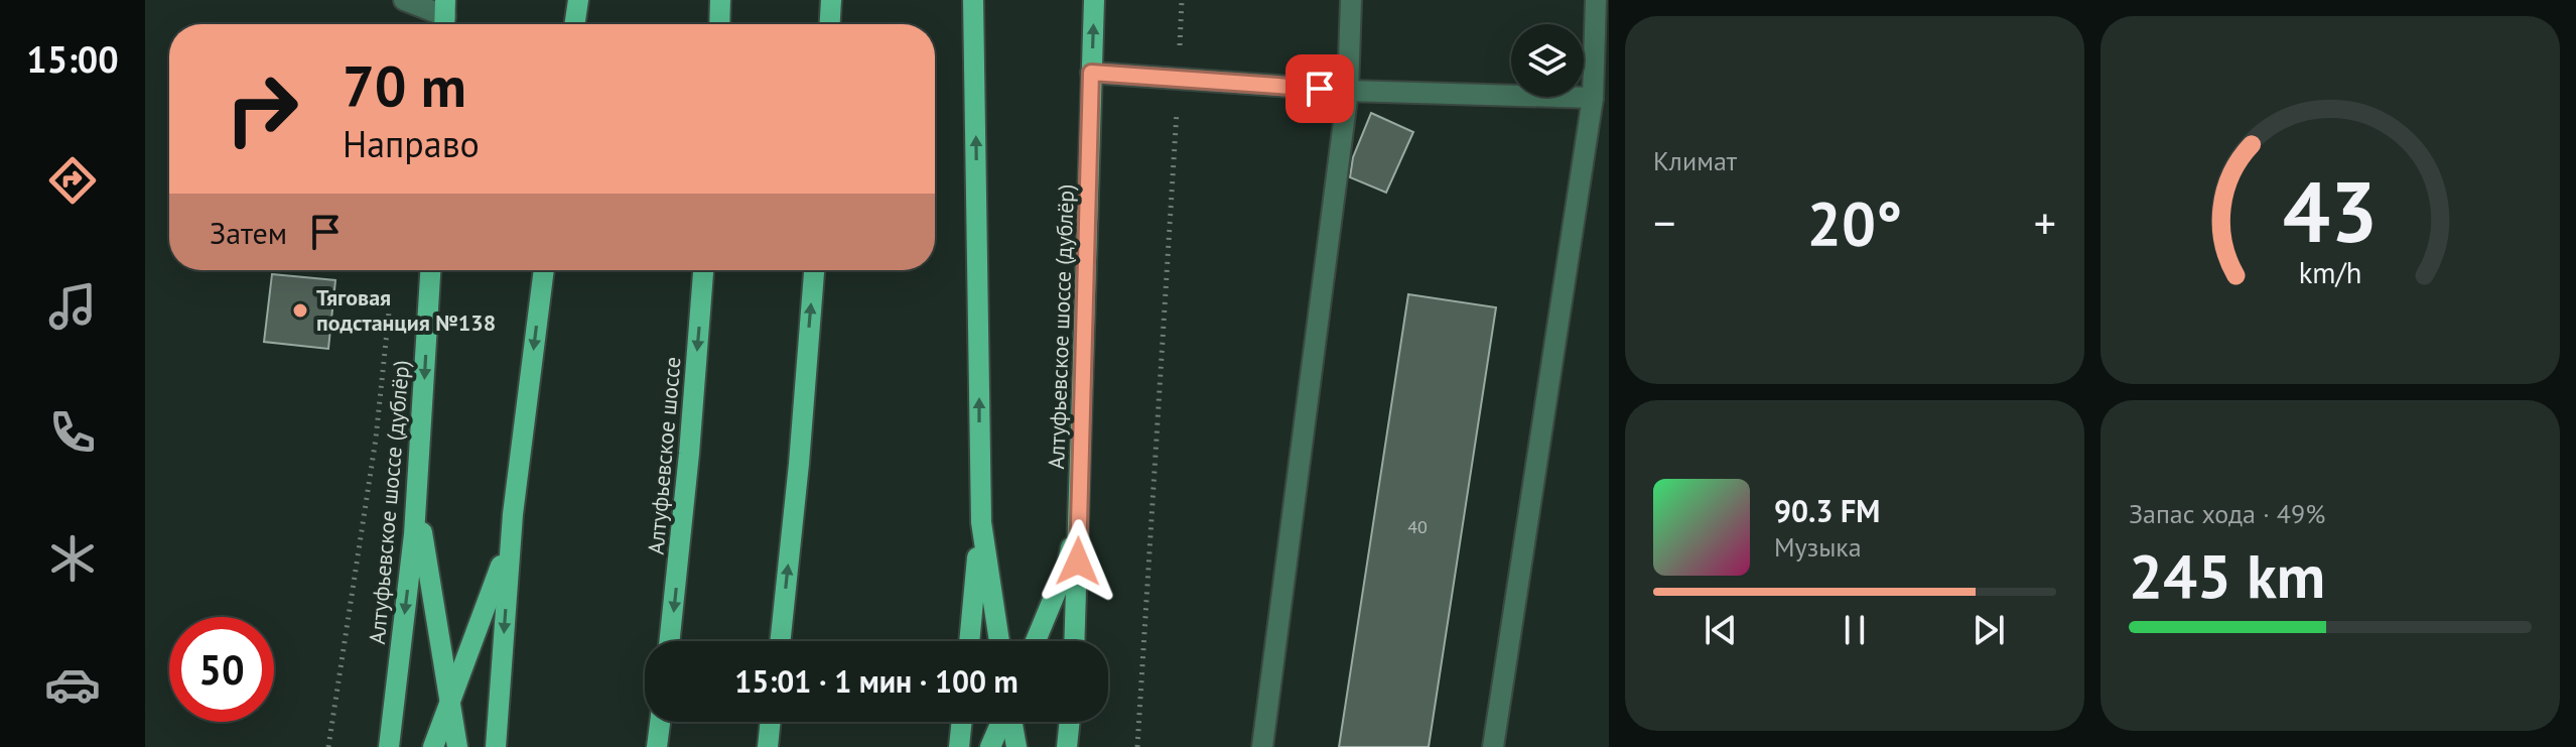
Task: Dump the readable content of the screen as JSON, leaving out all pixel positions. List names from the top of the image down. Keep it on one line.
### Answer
{"streets":{"main road":["Алтуфьевское шоссе (дублёр)","Алтуфьевское шоссе"]},"places":["Тяговая подстанция №138"],"house_numbers":["40"],"page":{"tabs":"15:00","tile":["Климат",["Запас хода · 49%","245 km"]],"turn":["70 m","Направо"],"heat":["−","20°","+"],"then":"Затем","song":["90.3 FM","Музыка"],"limit":"50","trip":"15:01 · 1 мин · 100 m","gauge":["43","km/h"]}}
